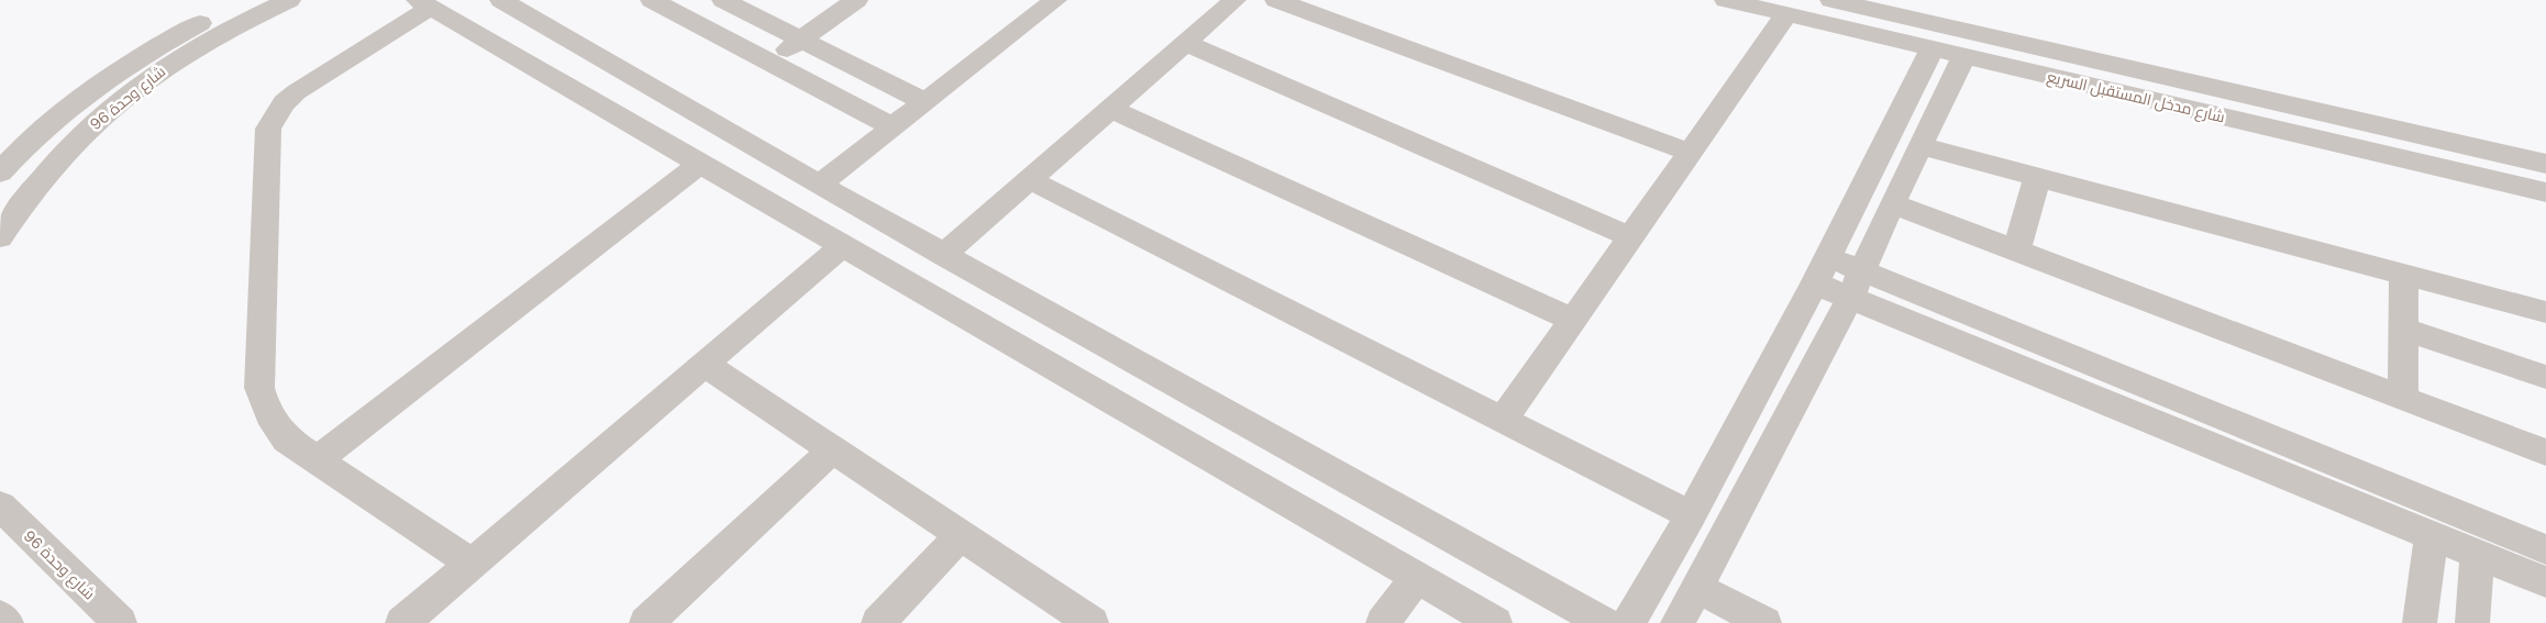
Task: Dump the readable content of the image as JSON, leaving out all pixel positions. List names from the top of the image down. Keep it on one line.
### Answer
{"streets":{"street":["شارع مدخل المستقبل السريع","شارع وحدة 96"]}}
